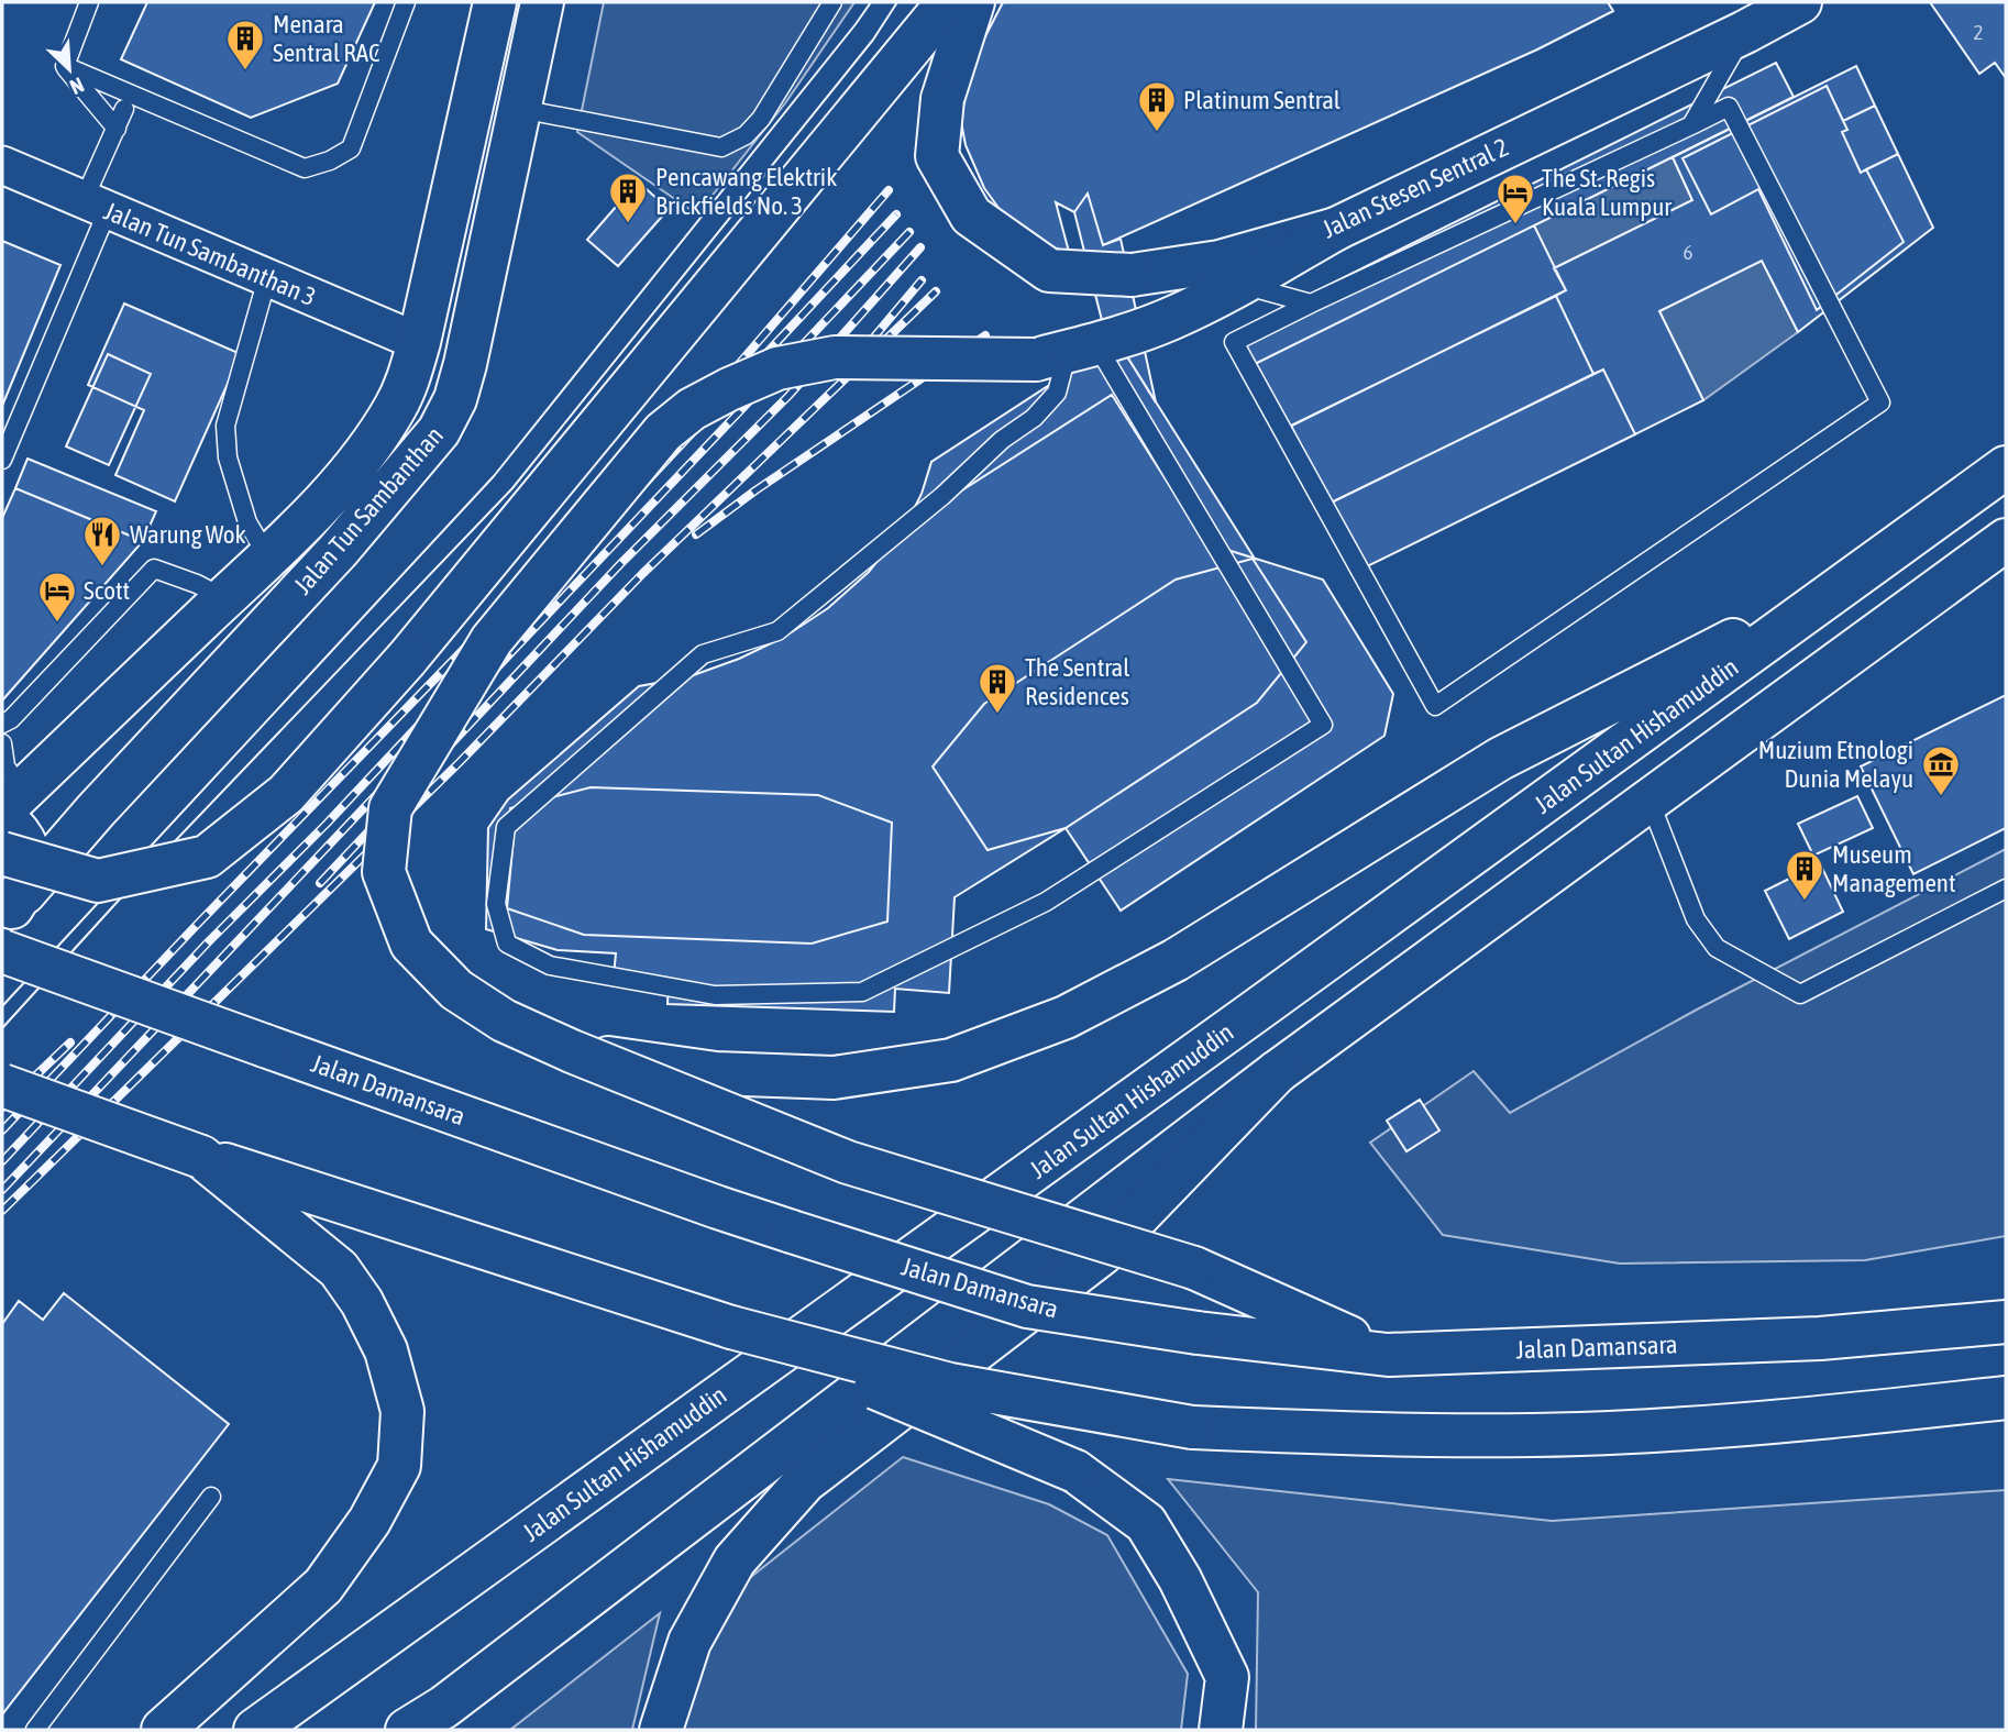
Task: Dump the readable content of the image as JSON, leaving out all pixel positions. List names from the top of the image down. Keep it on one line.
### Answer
{"streets":{"main road":["Jalan Stesen Sentral 2","Jalan Tun Sambanthan","Jalan Sultan Hishamuddin","Jalan Damansara"],"street":["Jalan Tun Sambanthan 3"]},"crossings":[["Jalan Tun Sambanthan 3","Jalan Tun Sambanthan"]],"places":{"building":["Menara Sentral RAC","Platinum Sentral","Pencawang Elektrik Brickfields No. 3","The Sentral Residences","Museum Management"],"hotel":["The St. Regis Kuala Lumpur","Scott"],"restaurant":["Warung Wok"],"museum":["Muzium Etnologi Dunia Melayu"]},"house_numbers":["2","6"],"north":"bottom right"}
